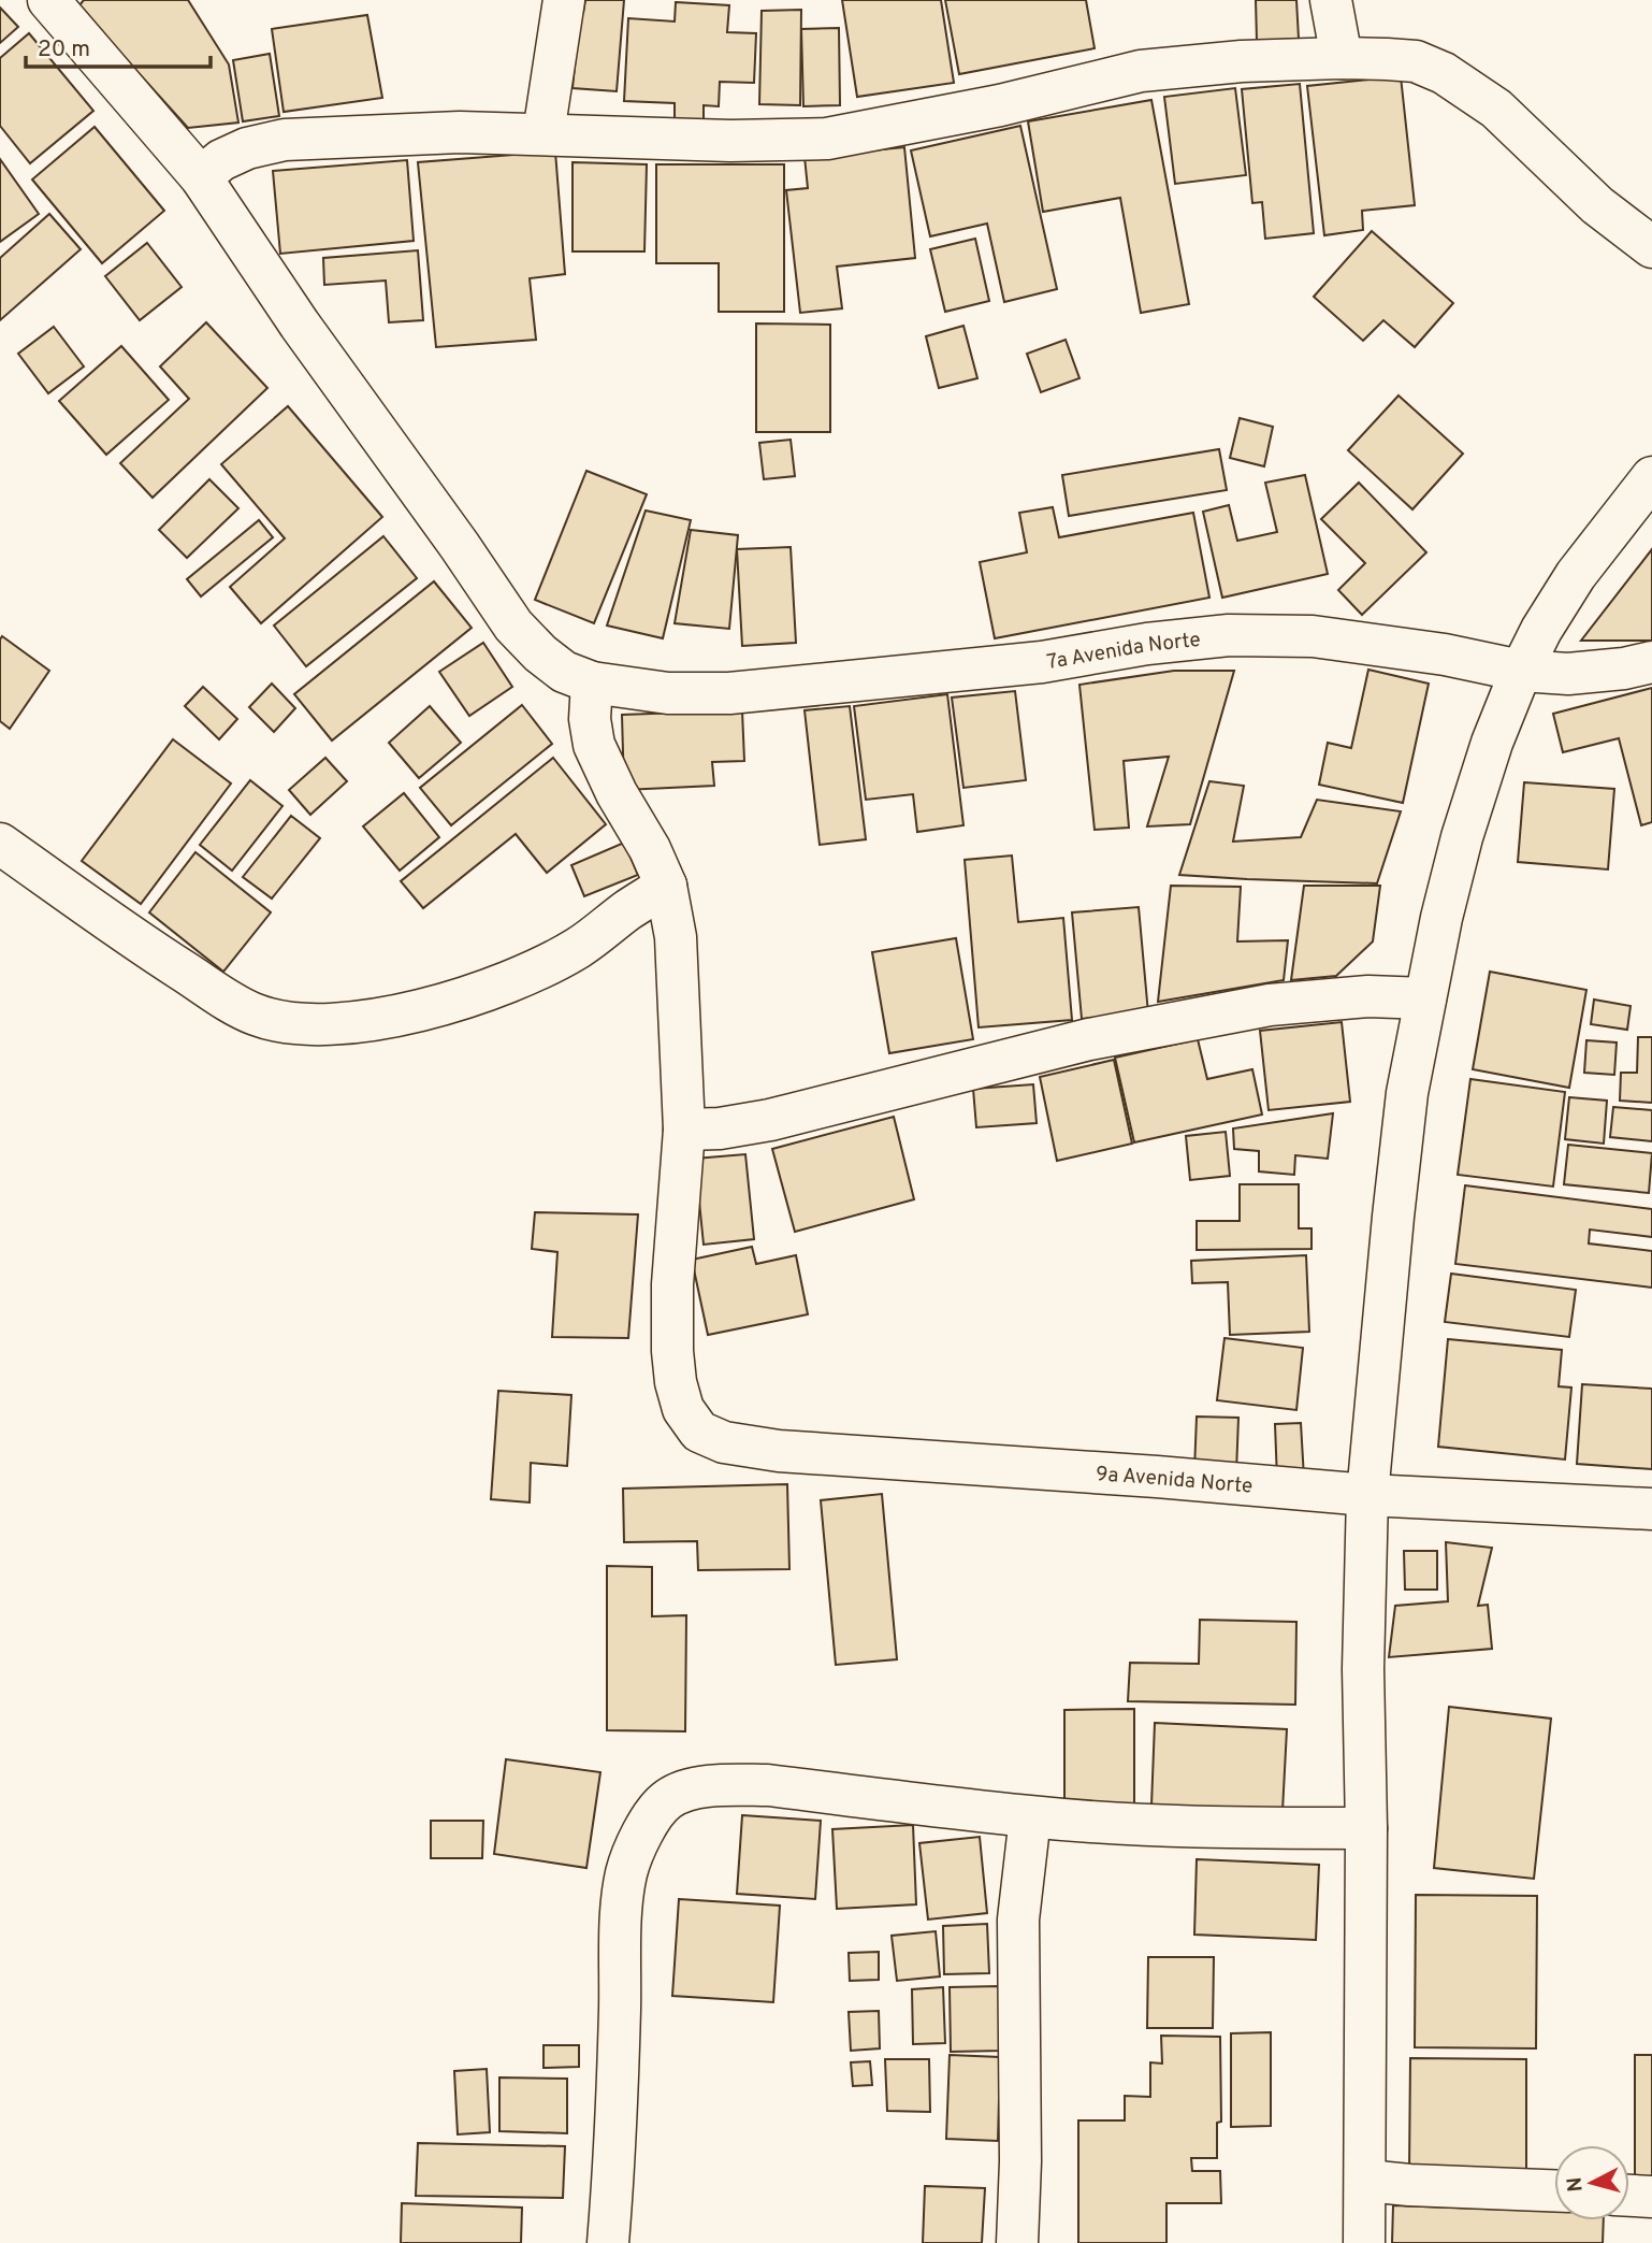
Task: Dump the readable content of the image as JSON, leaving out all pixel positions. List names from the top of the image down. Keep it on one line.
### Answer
{"streets":{"street":["7a Avenida Norte","9a Avenida Norte"]},"scale_bar":"20 m","north":"left"}
